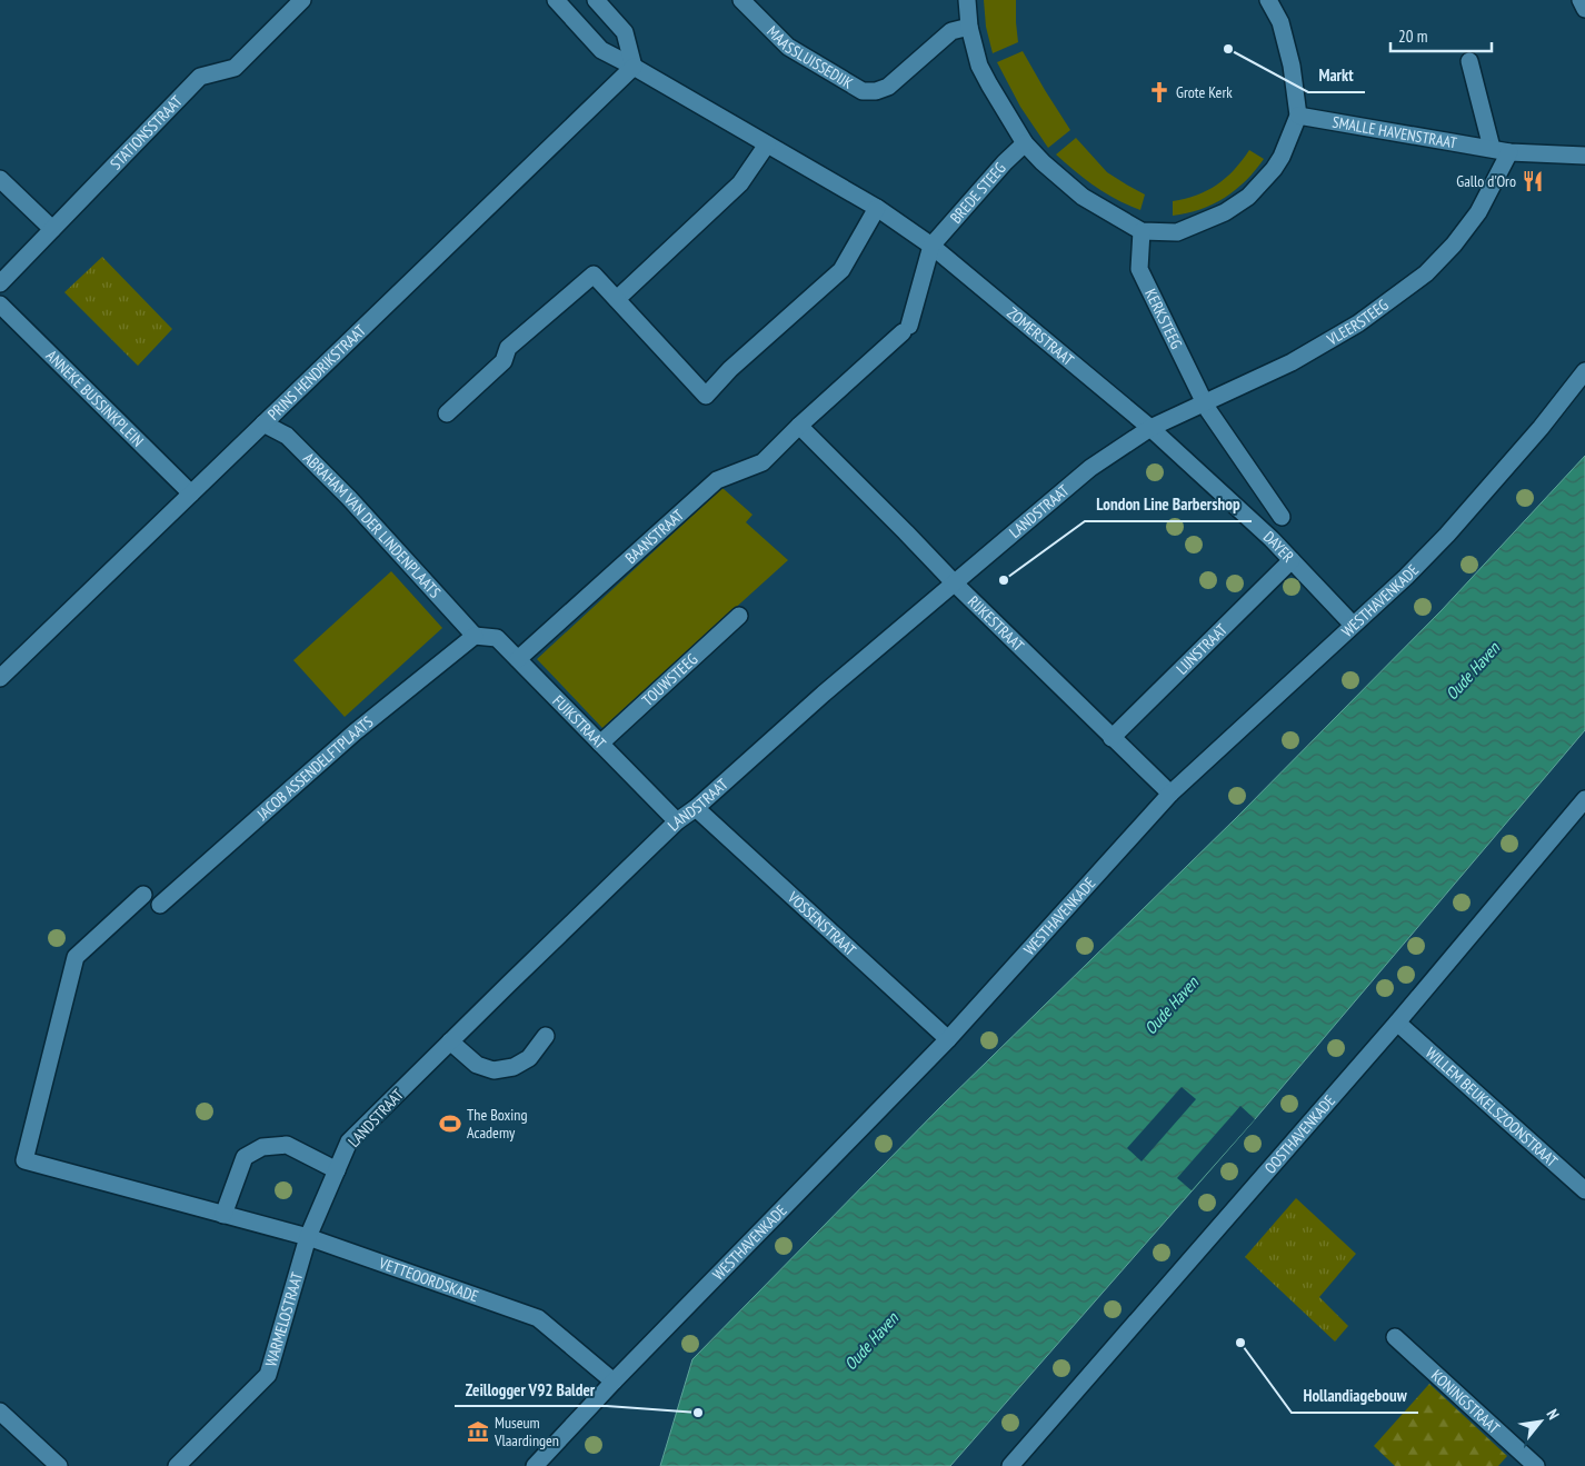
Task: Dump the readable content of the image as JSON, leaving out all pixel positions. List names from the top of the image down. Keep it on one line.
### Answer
{"streets":{"street":["MAASSLUISSEDIJK","SMALLE HAVENSTRAAT","STATIONSSTRAAT","BREDE STEEG","KERKSTEEG","VLEERSTEEG","ZOMERSTRAAT","PRINS HENDRIKSTRAAT","ANNEKE BUSSINKPLEIN","LANDSTRAAT","ABRAHAM VAN DER LINDENPLAATS","BAANSTRAAT","DAYER","WESTHAVENKADE","RIJKESTRAAT","LIJNSTRAAT","TOUWSTEEG","FUIKSTRAAT","JACOB ASSENDELFTPLAATS","VOSSENSTRAAT","WILLEM BEUKELSZOONSTRAAT","OOSTHAVENKADE","VETTEOORDSKADE","WARMELOSTRAAT","KONINGSTRAAT"]},"crossings":[["SMALLE HAVENSTRAAT","VLEERSTEEG"],["BREDE STEEG","ZOMERSTRAAT"],["BREDE STEEG","BAANSTRAAT"],["KERKSTEEG","VLEERSTEEG"],["VLEERSTEEG","ZOMERSTRAAT"],["VLEERSTEEG","LANDSTRAAT"],["VLEERSTEEG","DAYER"],["ZOMERSTRAAT","PRINS HENDRIKSTRAAT"],["ZOMERSTRAAT","LANDSTRAAT"],["ZOMERSTRAAT","BAANSTRAAT"],["ZOMERSTRAAT","DAYER"],["PRINS HENDRIKSTRAAT","ANNEKE BUSSINKPLEIN"],["PRINS HENDRIKSTRAAT","ABRAHAM VAN DER LINDENPLAATS"],["LANDSTRAAT","DAYER"],["LANDSTRAAT","RIJKESTRAAT"],["LANDSTRAAT","FUIKSTRAAT"],["LANDSTRAAT","VOSSENSTRAAT"],["LANDSTRAAT","VETTEOORDSKADE"],["LANDSTRAAT","WARMELOSTRAAT"],["ABRAHAM VAN DER LINDENPLAATS","FUIKSTRAAT"],["ABRAHAM VAN DER LINDENPLAATS","JACOB ASSENDELFTPLAATS"],["BAANSTRAAT","RIJKESTRAAT"],["BAANSTRAAT","FUIKSTRAAT"],["DAYER","WESTHAVENKADE"],["DAYER","LIJNSTRAAT"],["WESTHAVENKADE","RIJKESTRAAT"],["WESTHAVENKADE","VOSSENSTRAAT"],["WESTHAVENKADE","VETTEOORDSKADE"],["RIJKESTRAAT","LIJNSTRAAT"],["TOUWSTEEG","FUIKSTRAAT"],["FUIKSTRAAT","JACOB ASSENDELFTPLAATS"],["WILLEM BEUKELSZOONSTRAAT","OOSTHAVENKADE"],["VETTEOORDSKADE","WARMELOSTRAAT"]],"water":["Oude Haven"],"places":{"other":["Markt","London Line Barbershop","Hollandiagebouw","Zeillogger V92 Balder"],"church":["Grote Kerk"],"restaurant":["Gallo d'Oro"],"sports":["The Boxing Academy"],"museum":["Museum Vlaardingen"]},"scale_bar":"20 m","north":"top right"}
